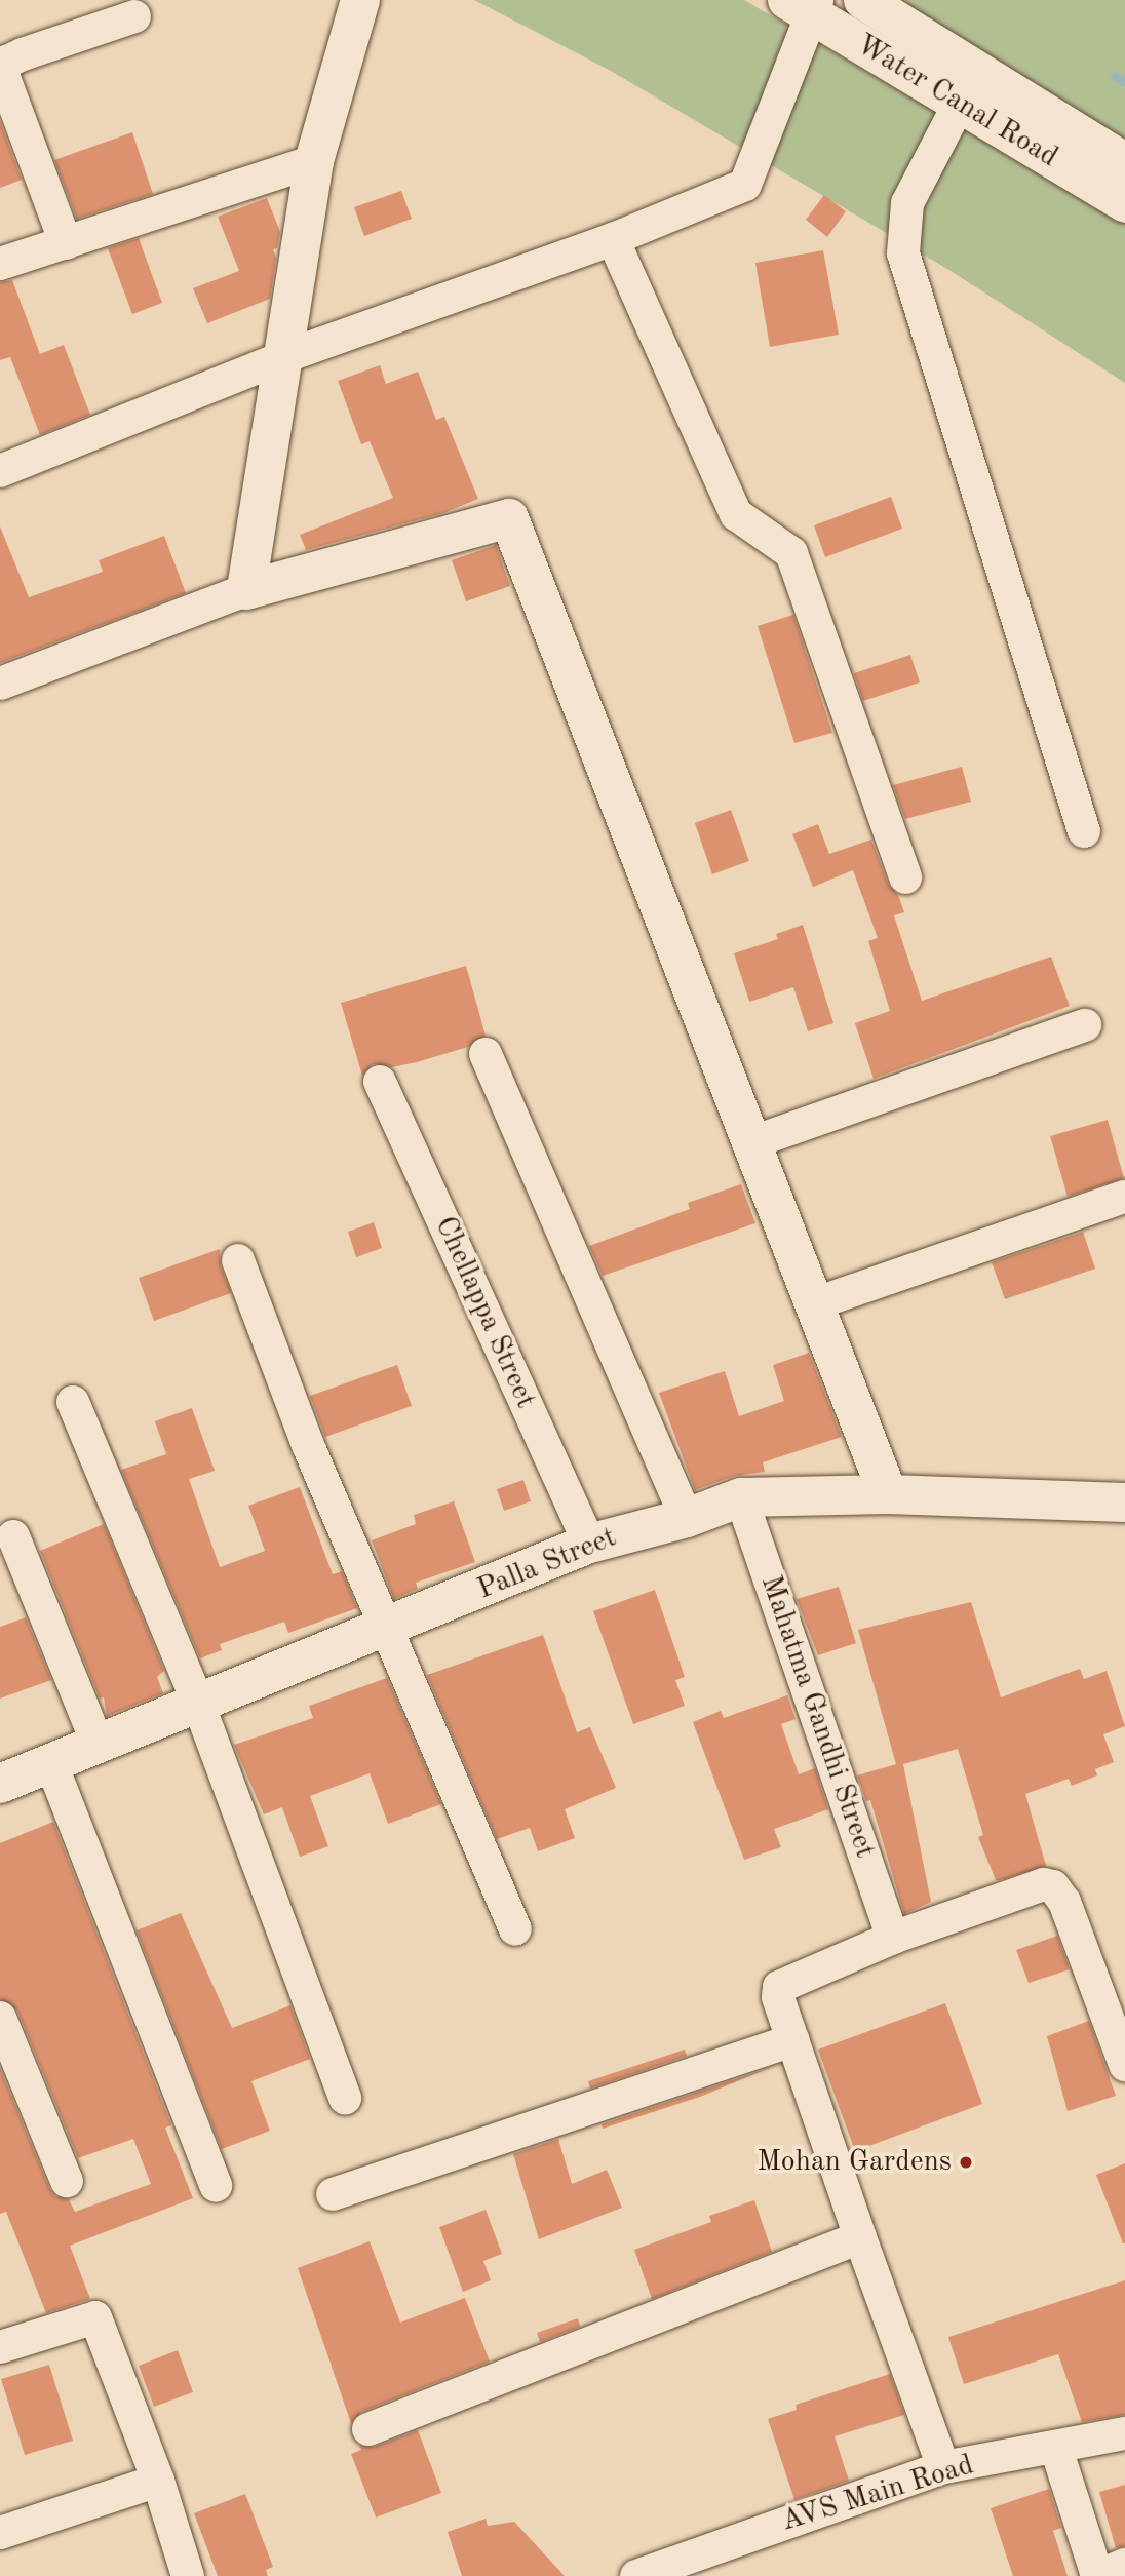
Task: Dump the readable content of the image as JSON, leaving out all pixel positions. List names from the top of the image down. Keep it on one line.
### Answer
{"streets":{"street":["Water Canal Road","Chellappa Street","Palla Street","Mahatma Gandhi Street","AVS Main Road"]},"crossings":[["Chellappa Street","Palla Street"],["Palla Street","Mahatma Gandhi Street"]],"places":["Mohan Gardens"]}
